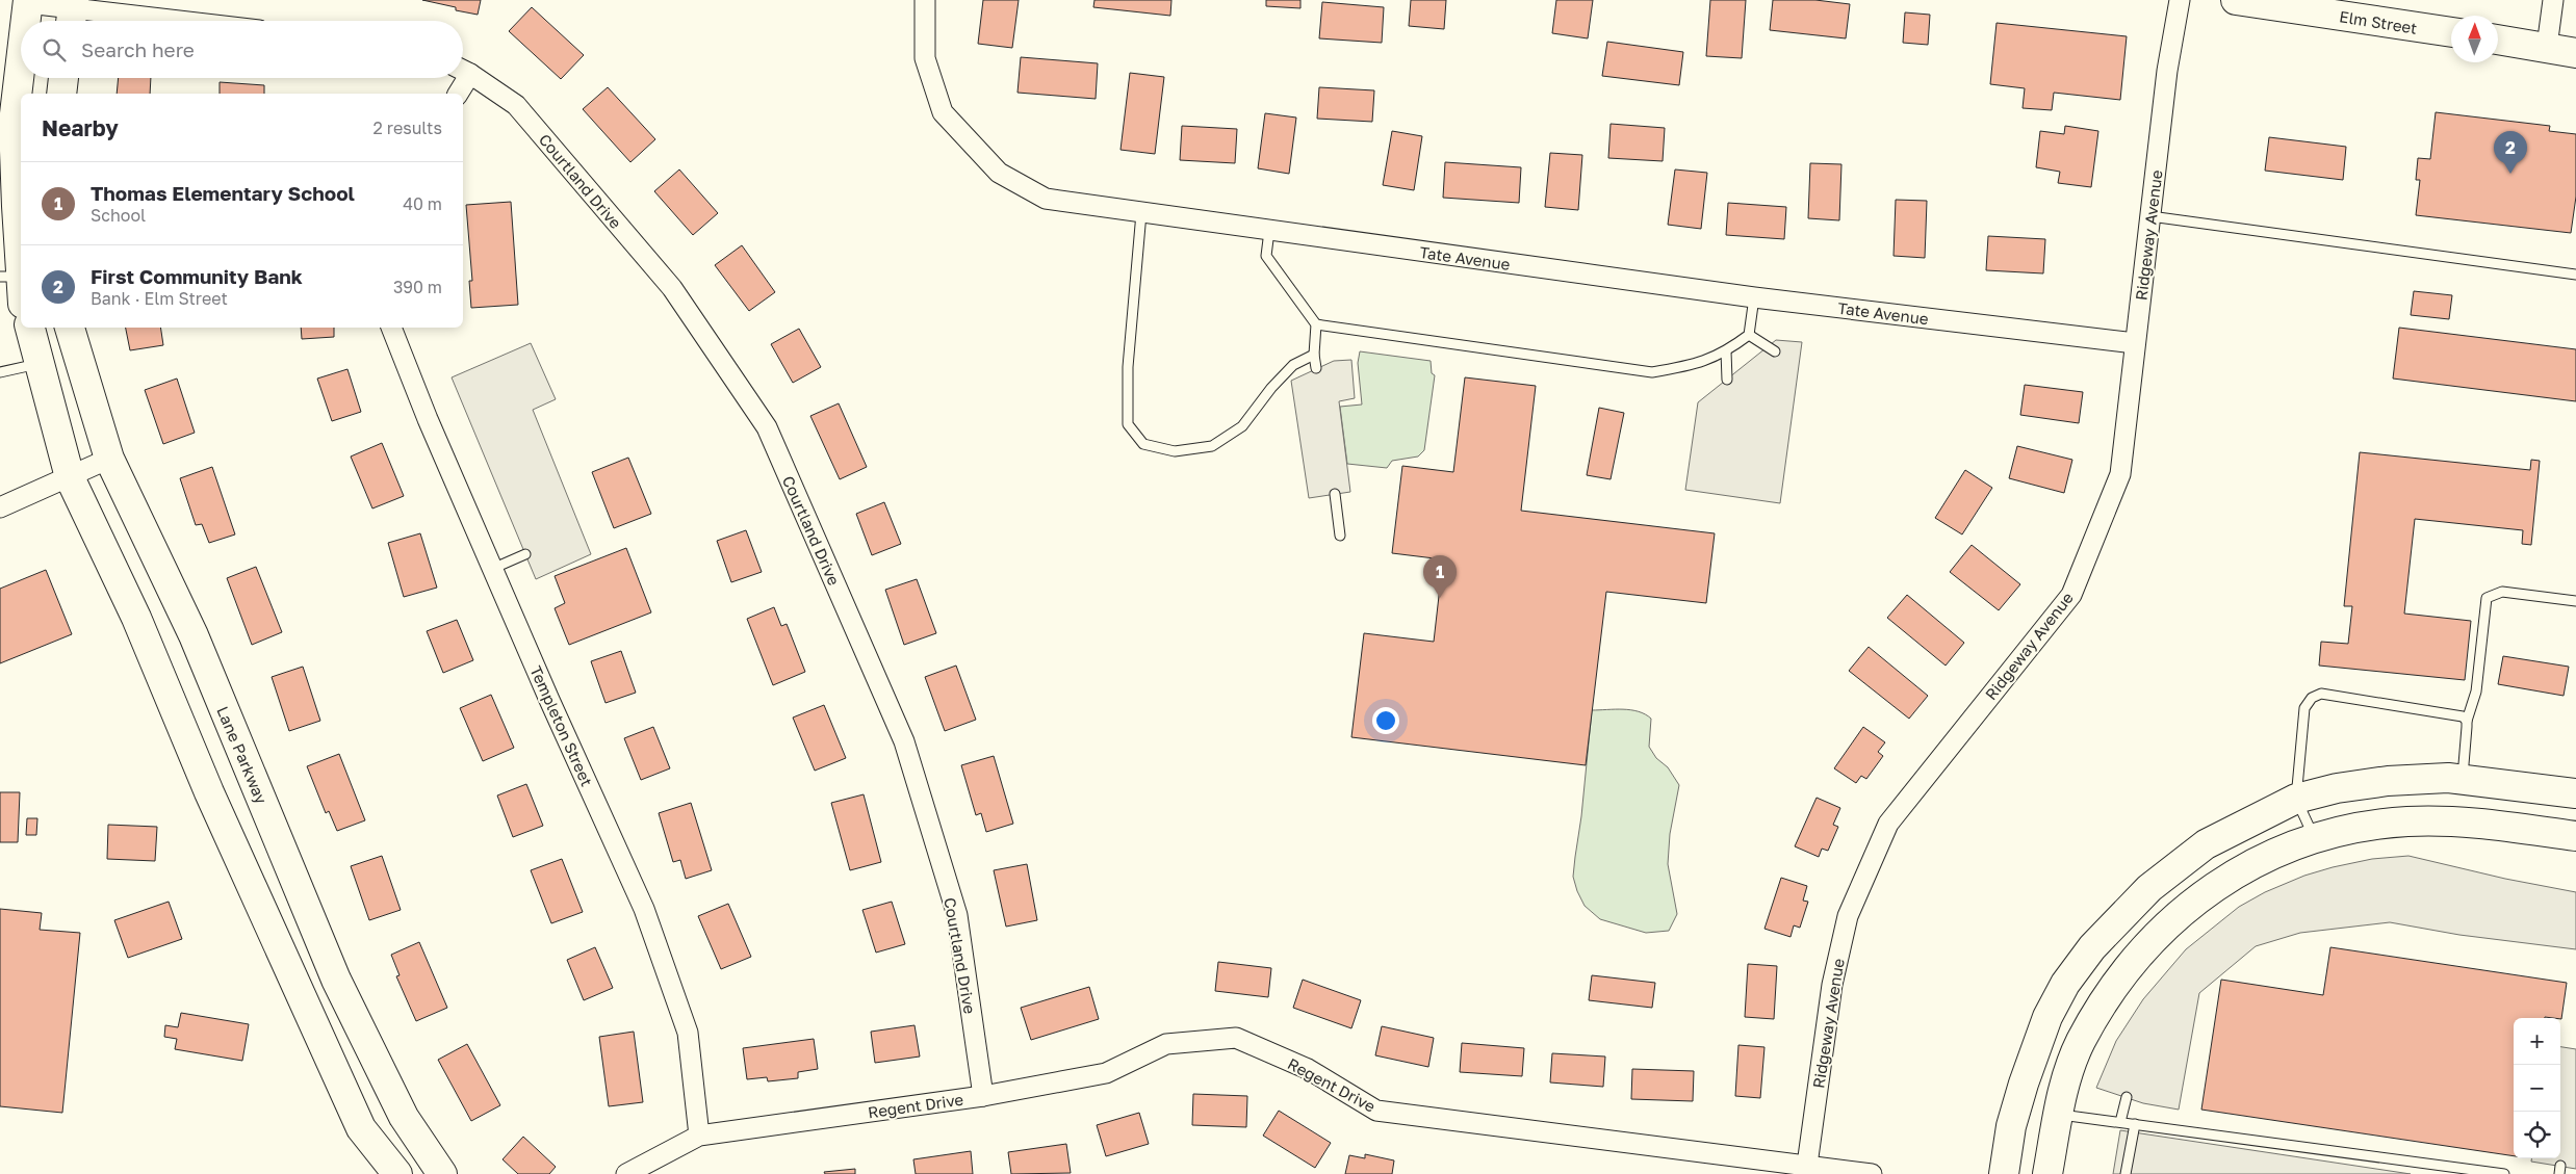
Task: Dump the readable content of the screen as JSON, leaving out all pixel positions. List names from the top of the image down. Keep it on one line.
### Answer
{"streets":{"main road":["Elm Street","Lane Parkway"],"street":["Courtland Drive","Ridgeway Avenue","Tate Avenue","Templeton Street","Regent Drive"]},"crossings":[["Courtland Drive","Regent Drive"],["Ridgeway Avenue","Tate Avenue"],["Ridgeway Avenue","Regent Drive"],["Templeton Street","Regent Drive"]],"north":"top","page":{"search":"Search here","heading":["Nearby","2 results"],"pins":["2","1"],"list":[{"mark":"1","name":"Thomas Elementary School","note":"School","value":"40 m"},{"mark":"2","name":"First Community Bank","note":"Bank · Elm Street","value":"390 m"}],"map_buttons":["+","−"]}}
